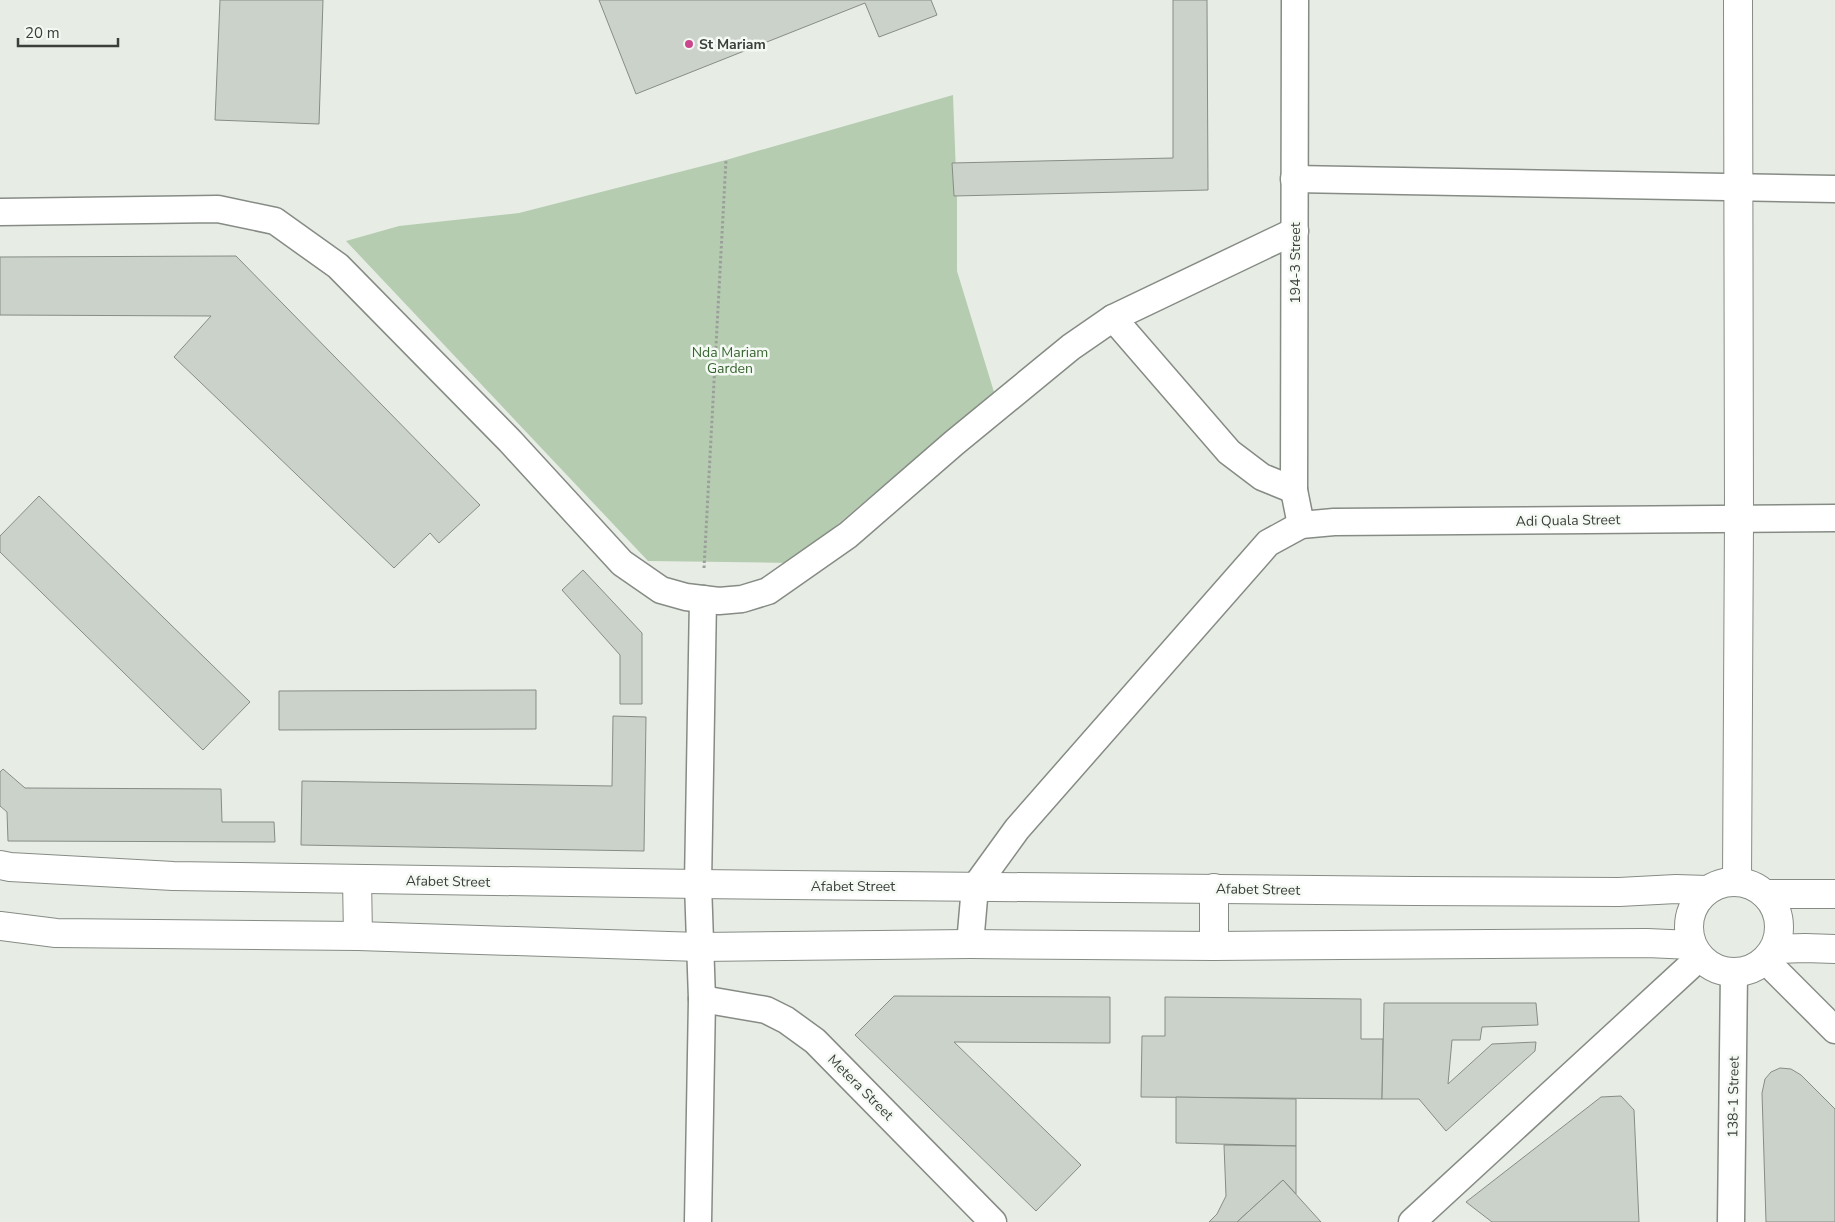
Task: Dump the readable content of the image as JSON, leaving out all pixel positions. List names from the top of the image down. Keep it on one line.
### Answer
{"streets":{"main road":["Afabet Street"],"street":["194-3 Street","Adi Quala Street","Metera Street","138-1 Street"]},"crossings":[["194-3 Street","Adi Quala Street"],["Afabet Street","138-1 Street"]],"parks":["Nda Mariam Garden"],"places":["St Mariam"],"scale_bar":"20 m"}
